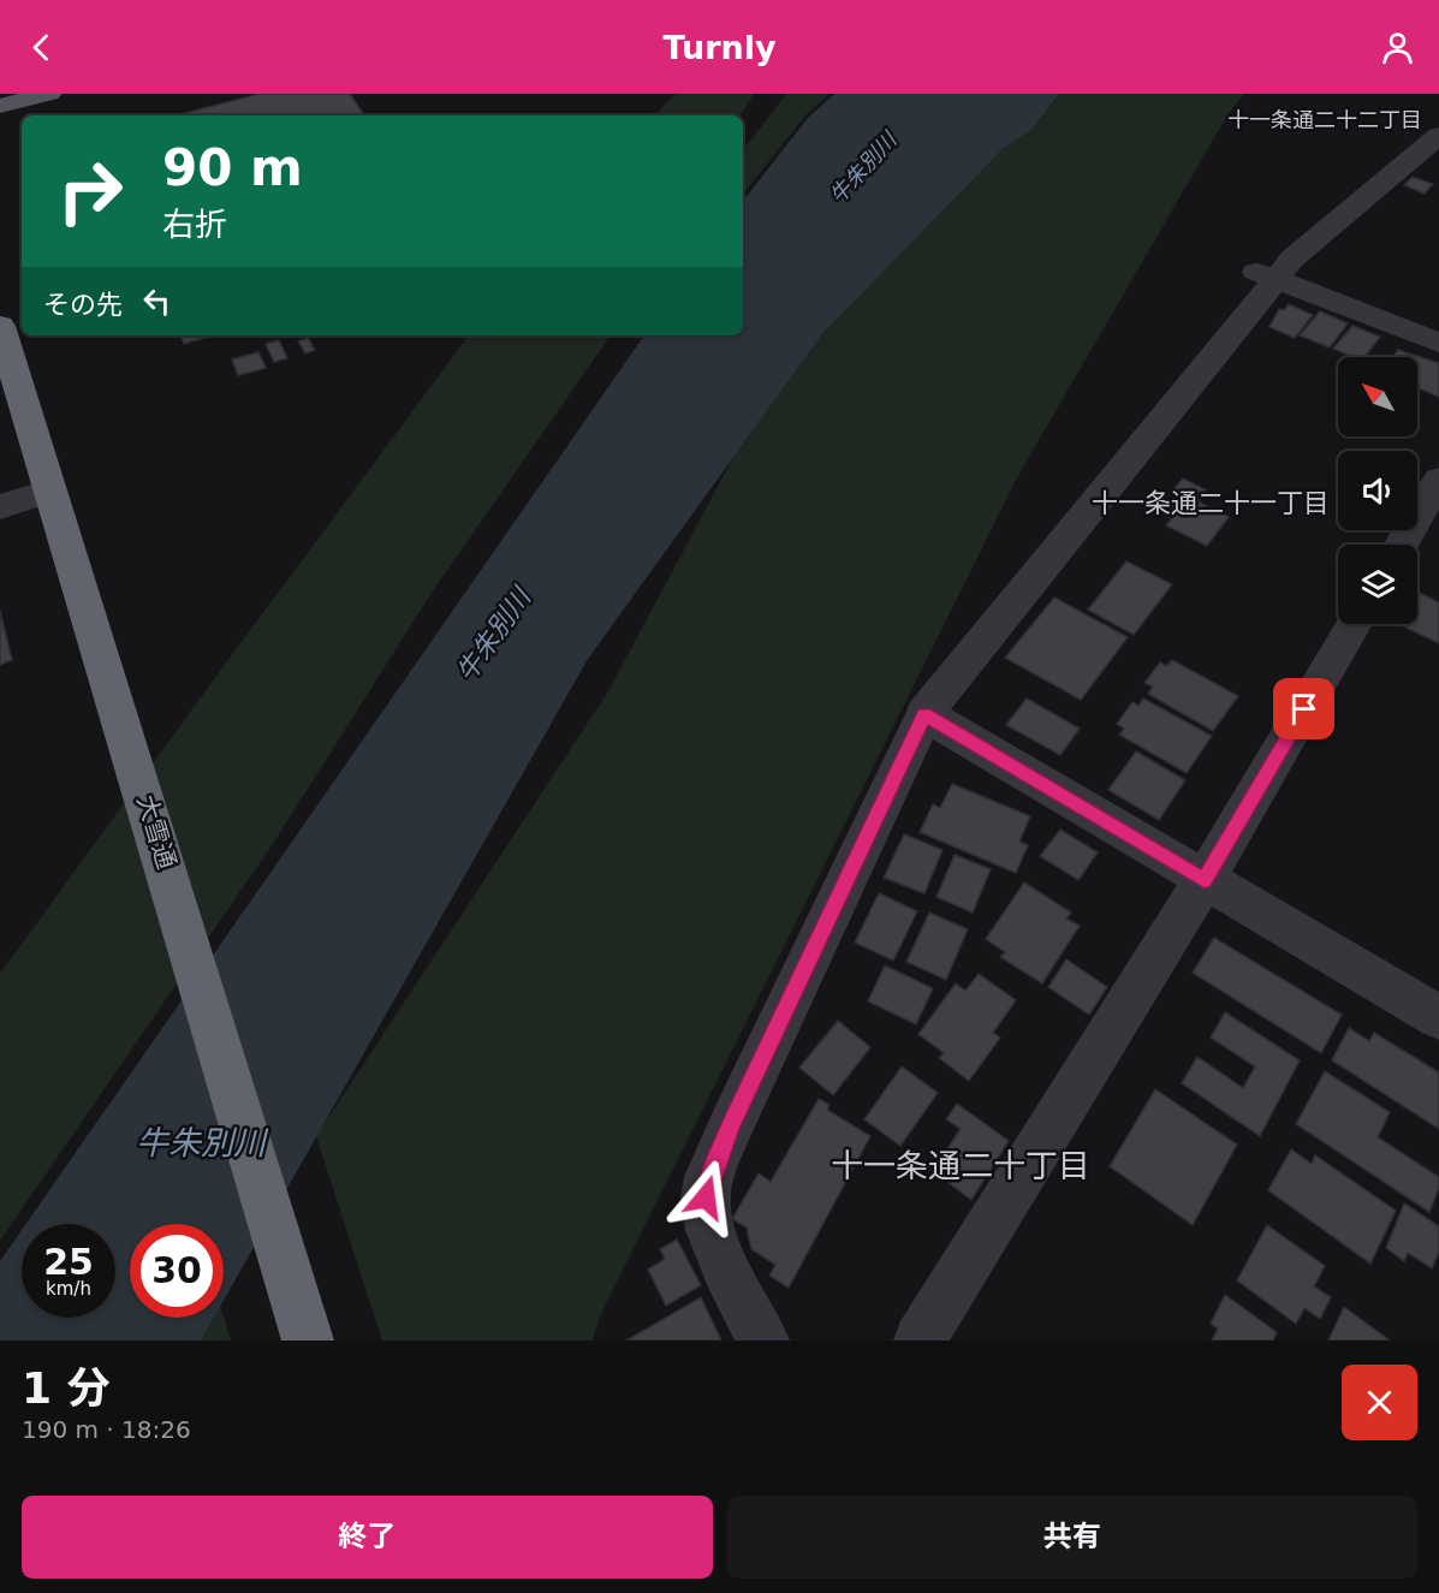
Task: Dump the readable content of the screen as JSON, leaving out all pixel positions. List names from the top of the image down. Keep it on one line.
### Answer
{"streets":{"highway":["大雪通"]},"districts":["十一条通二十二丁目","十一条通二十一丁目","十一条通二十丁目"],"water":["牛朱別川"],"north":"top left","page":{"header":"Turnly","turn":["90 m","右折"],"then":"その先","speed":"25 km/h","limit":"30","heading":["1 分","190 m · 18:26"],"buttons":["終了","共有"]}}
